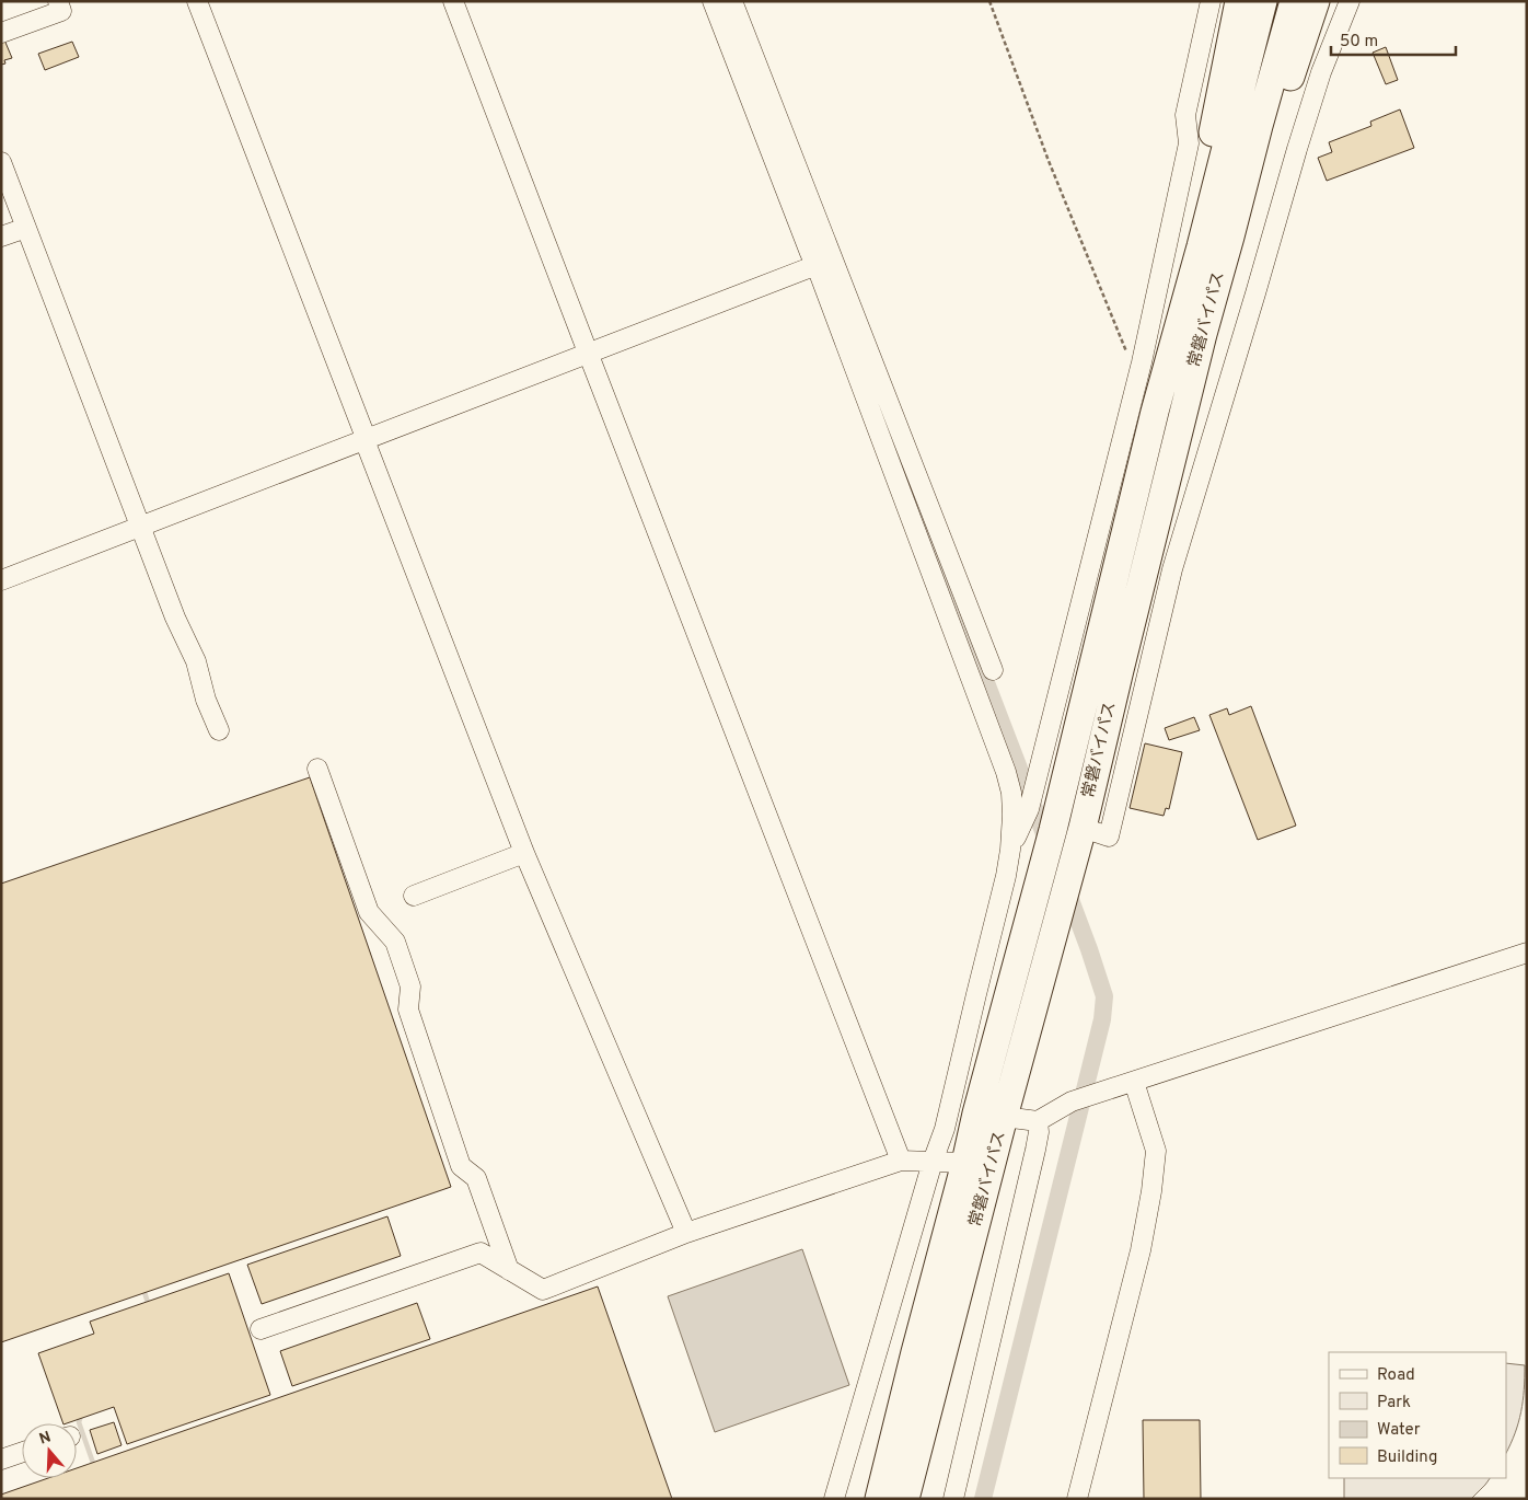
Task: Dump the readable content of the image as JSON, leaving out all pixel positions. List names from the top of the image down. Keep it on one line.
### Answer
{"streets":{"highway":["常磐バイパス"]},"legend":["Road","Park","Water","Building"],"scale_bar":"50 m","north":"top"}
